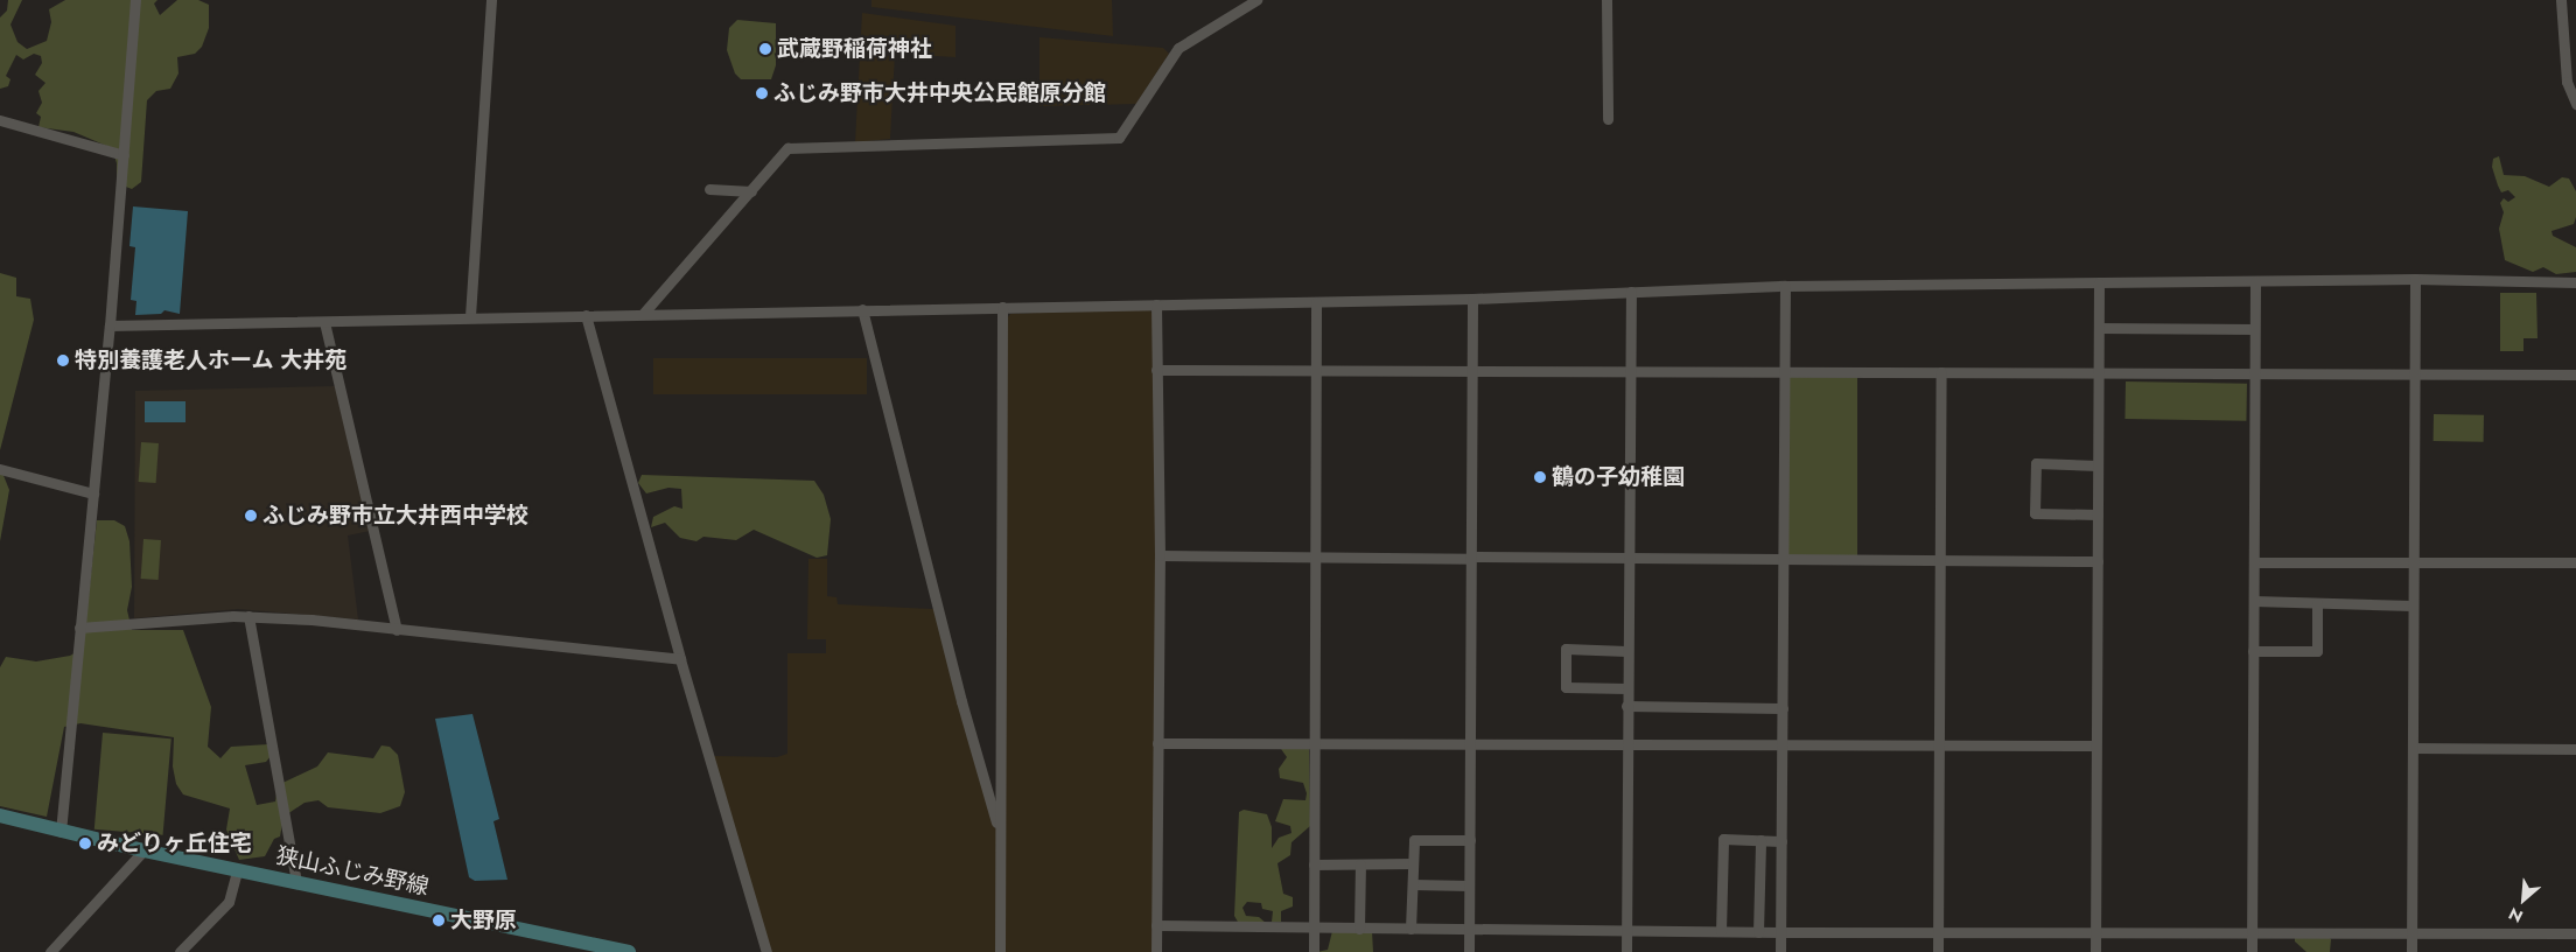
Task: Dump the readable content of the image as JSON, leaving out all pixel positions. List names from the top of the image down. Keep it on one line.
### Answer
{"streets":{"main road":["狭山ふじみ野線"]},"places":["武蔵野稲荷神社","ふじみ野市大井中央公民館原分館","特別養護老人ホーム 大井苑","鶴の子幼稚園","ふじみ野市立大井西中学校","みどりヶ丘住宅","大野原"],"north":"bottom left"}
